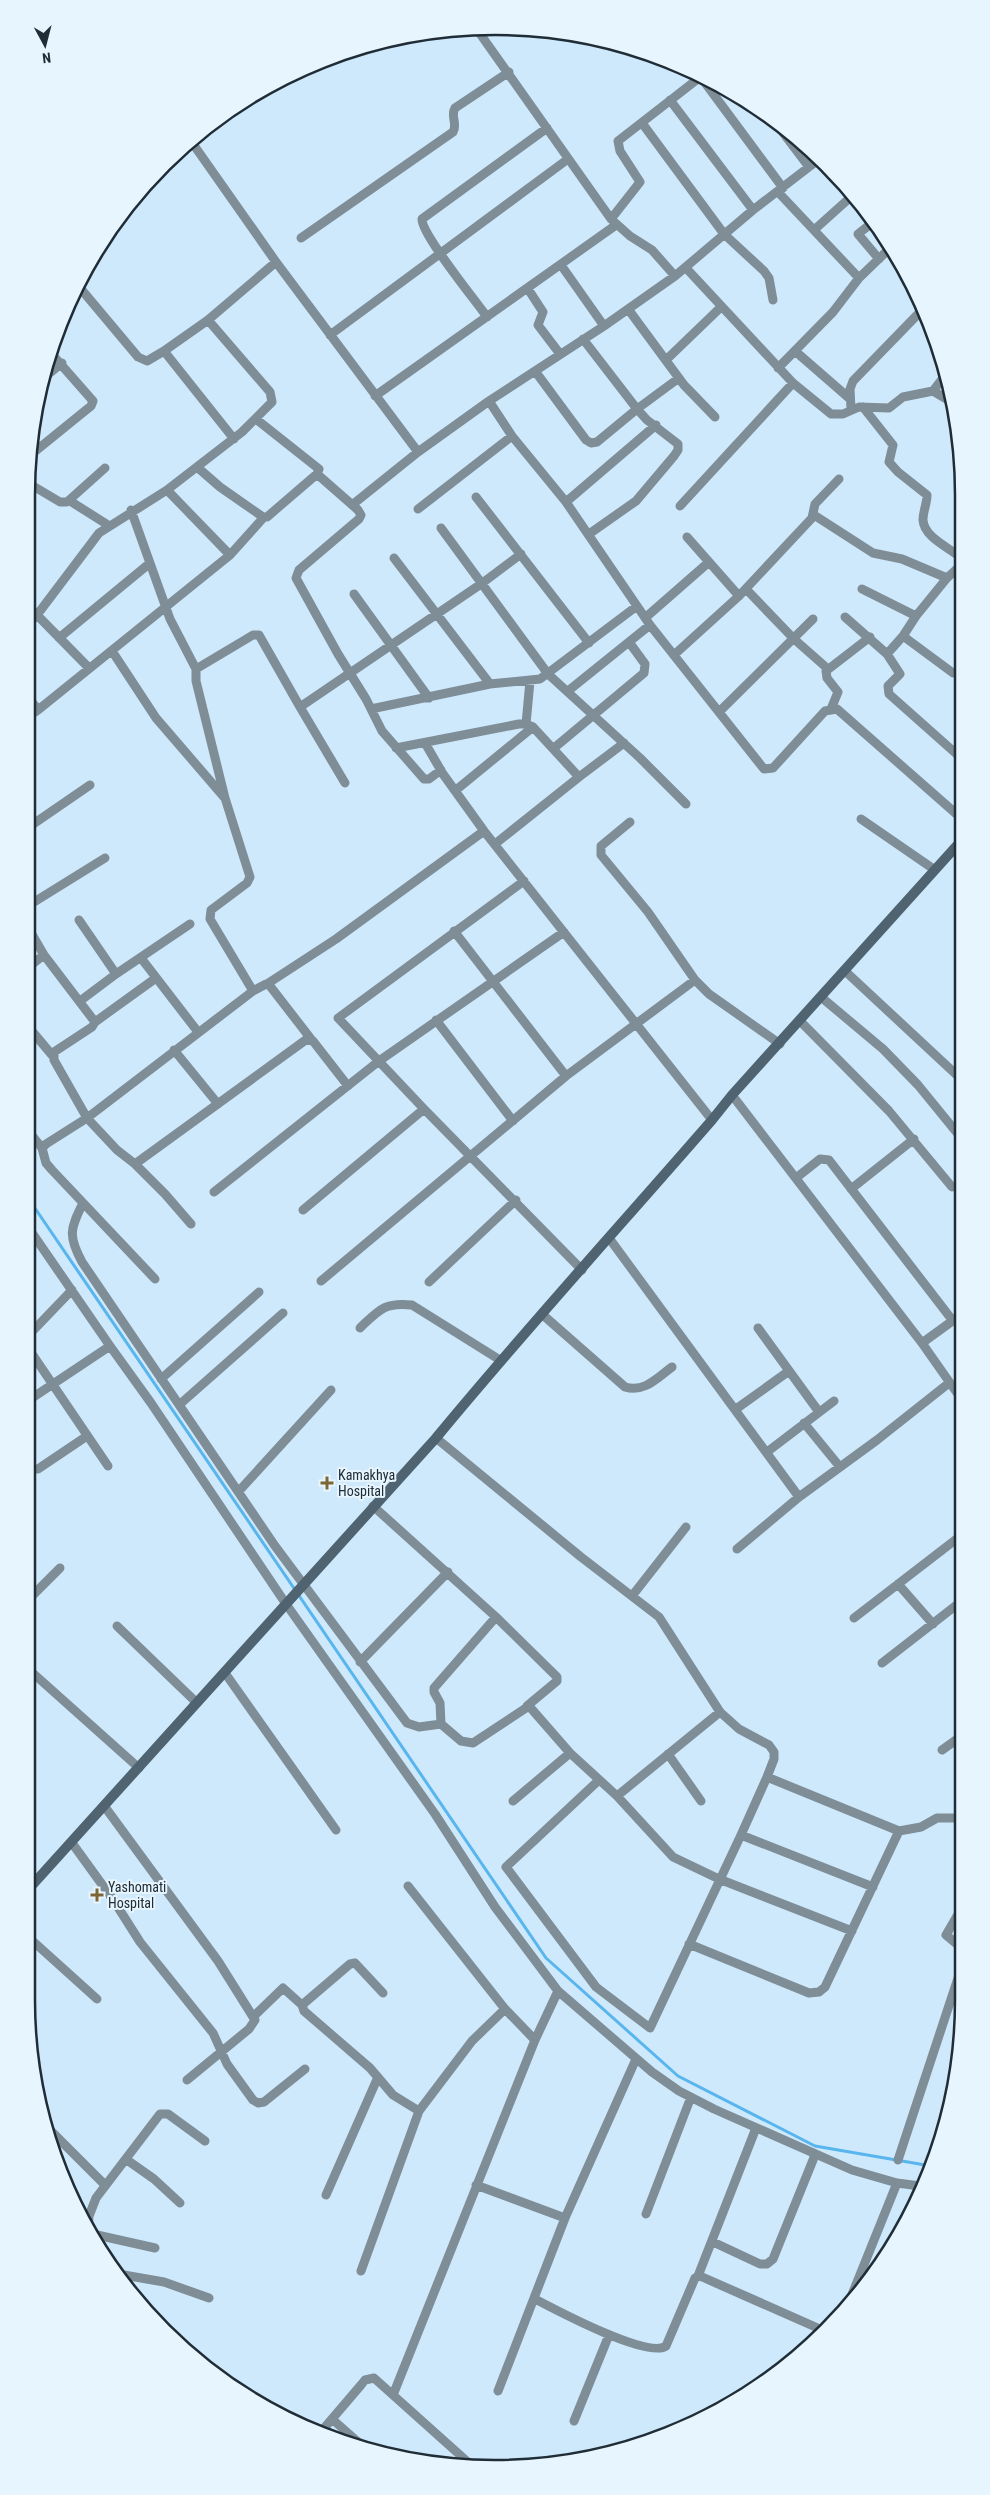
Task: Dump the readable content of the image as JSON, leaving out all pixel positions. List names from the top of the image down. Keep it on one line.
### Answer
{"places":{"health":["Kamakhya Hospital","Yashomati Hospital"]},"north":"bottom"}
